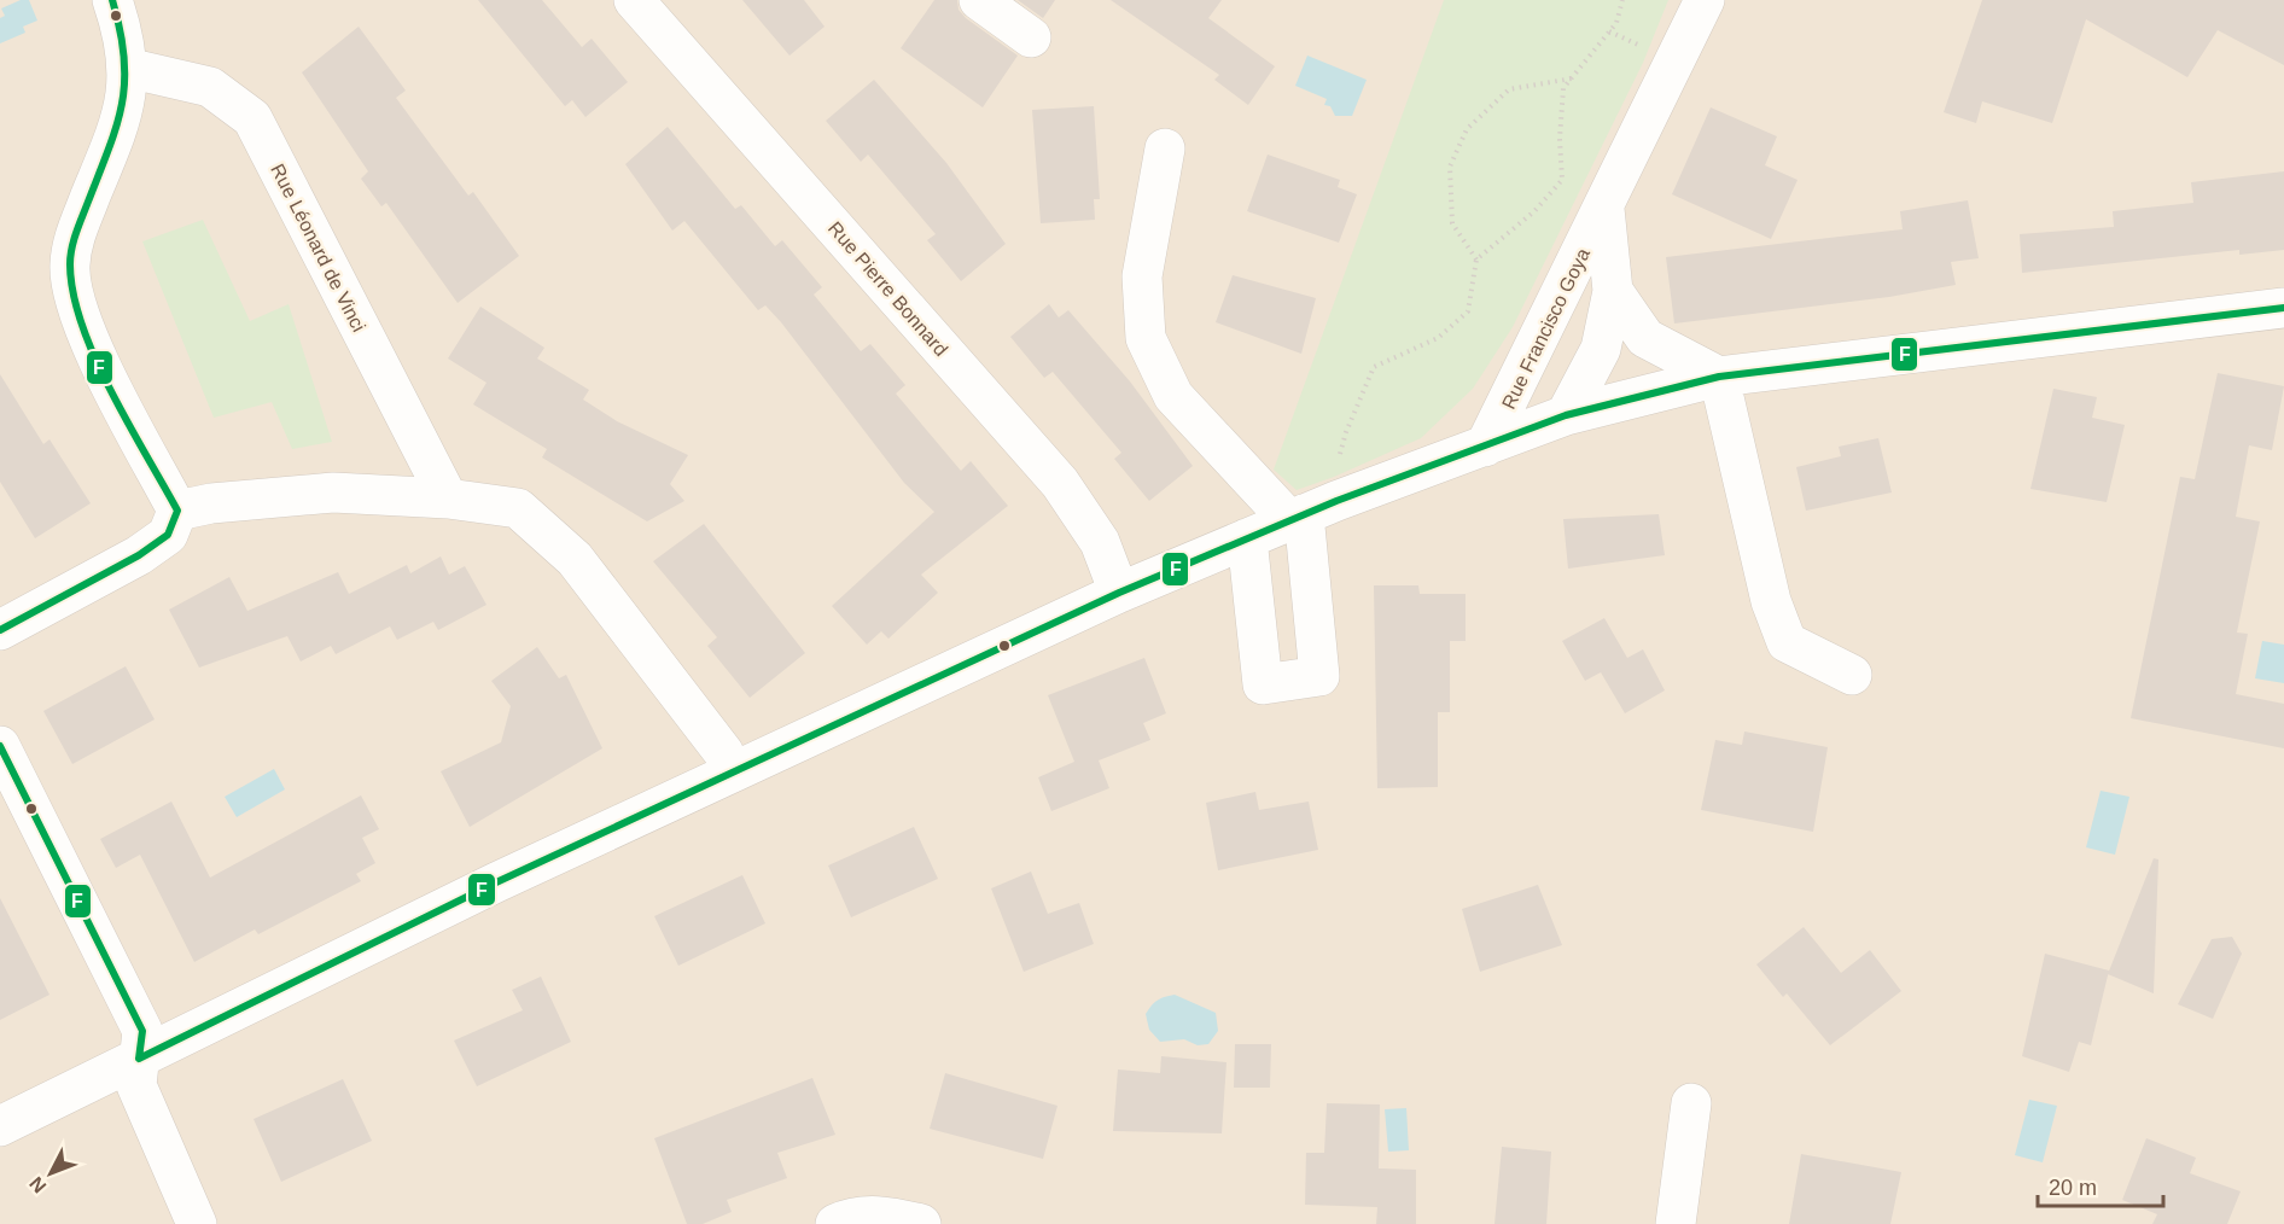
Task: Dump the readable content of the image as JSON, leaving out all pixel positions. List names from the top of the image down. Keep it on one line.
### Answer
{"streets":{"street":["Rue Léonard de Vinci","Rue Pierre Bonnard","Rue Francisco Goya"]},"lines":["transit line F"],"scale_bar":"20 m","north":"bottom left"}
